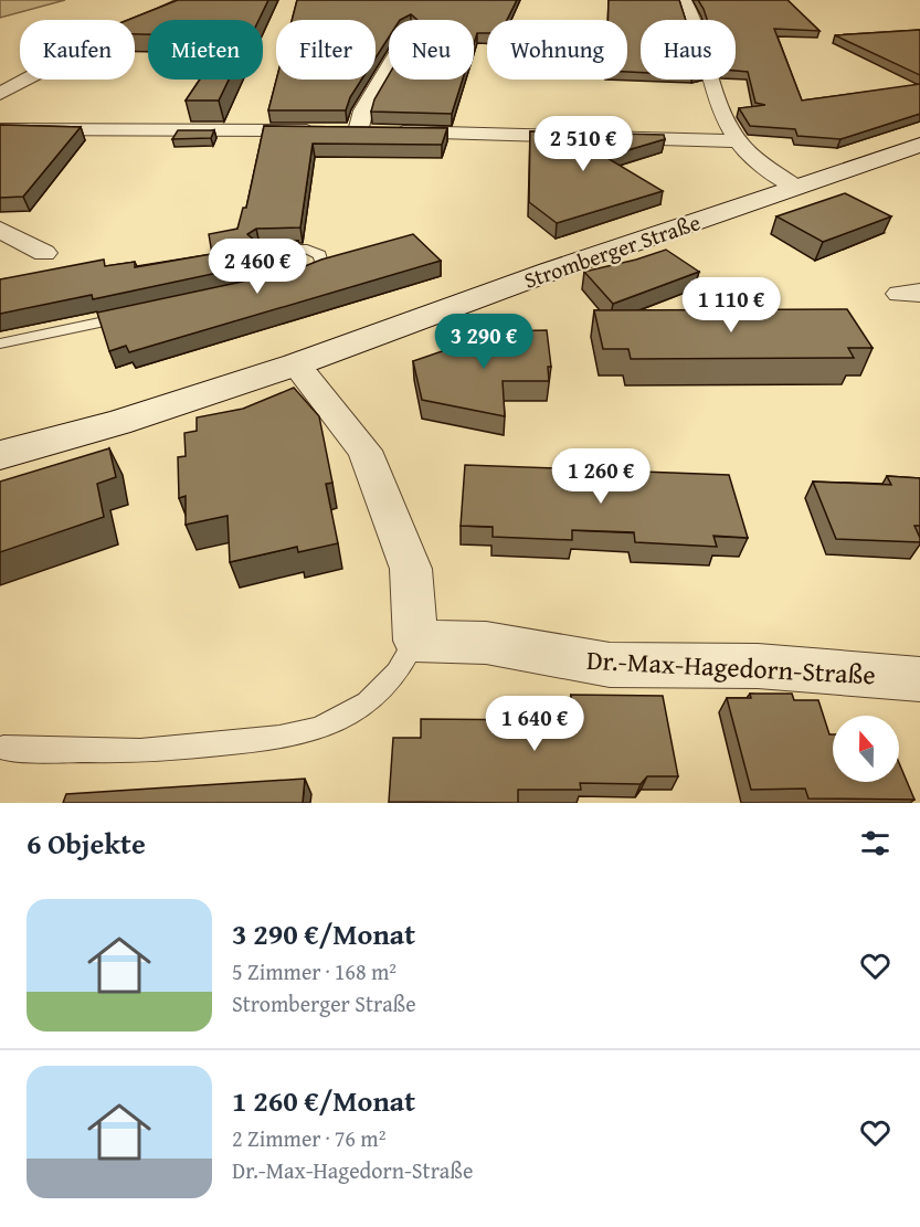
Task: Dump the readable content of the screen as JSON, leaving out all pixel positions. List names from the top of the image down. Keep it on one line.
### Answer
{"streets":{"main road":["Stromberger Straße"],"street":["Dr.-Max-Hagedorn-Straße"]},"north":"top","page":{"chip":["Kaufen","Mieten","Filter","Neu","Wohnung","Haus"],"price":["2 510 €","2 460 €","1 110 €","3 290 €","1 260 €","1 640 €"],"heading":"6 Objekte","list":[{"name":"3 290 €/Monat","note":"5 Zimmer · 168 m² · Stromberger Straße"},{"name":"1 260 €/Monat","note":"2 Zimmer · 76 m² · Dr.-Max-Hagedorn-Straße"}]}}
